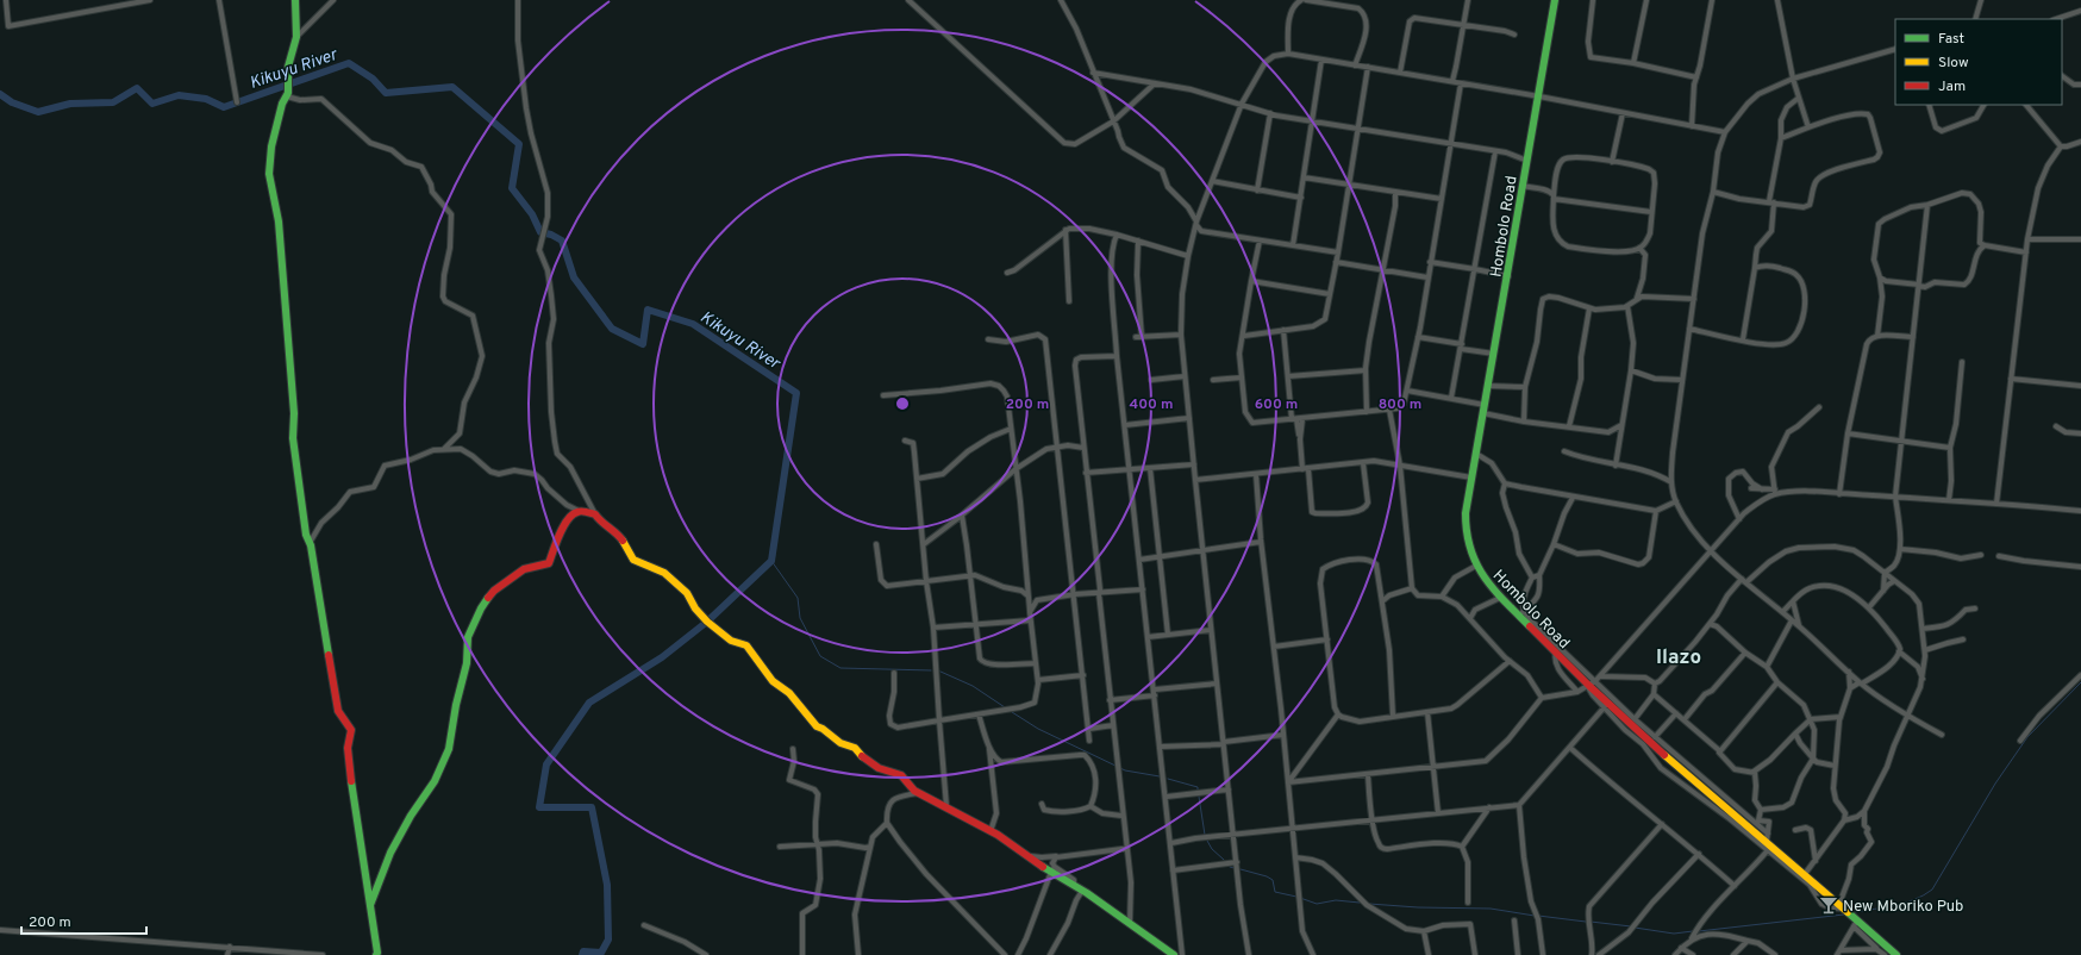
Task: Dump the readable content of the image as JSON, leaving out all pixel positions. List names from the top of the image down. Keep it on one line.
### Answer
{"streets":{"street":["Hombolo Road"]},"districts":["Ilazo"],"water":["Kikuyu River"],"places":{"bar":["New Mboriko Pub"]},"legend":["Fast","Slow","Jam"],"scale_bar":"200 m","rings":["200 m","400 m","600 m","800 m"]}
